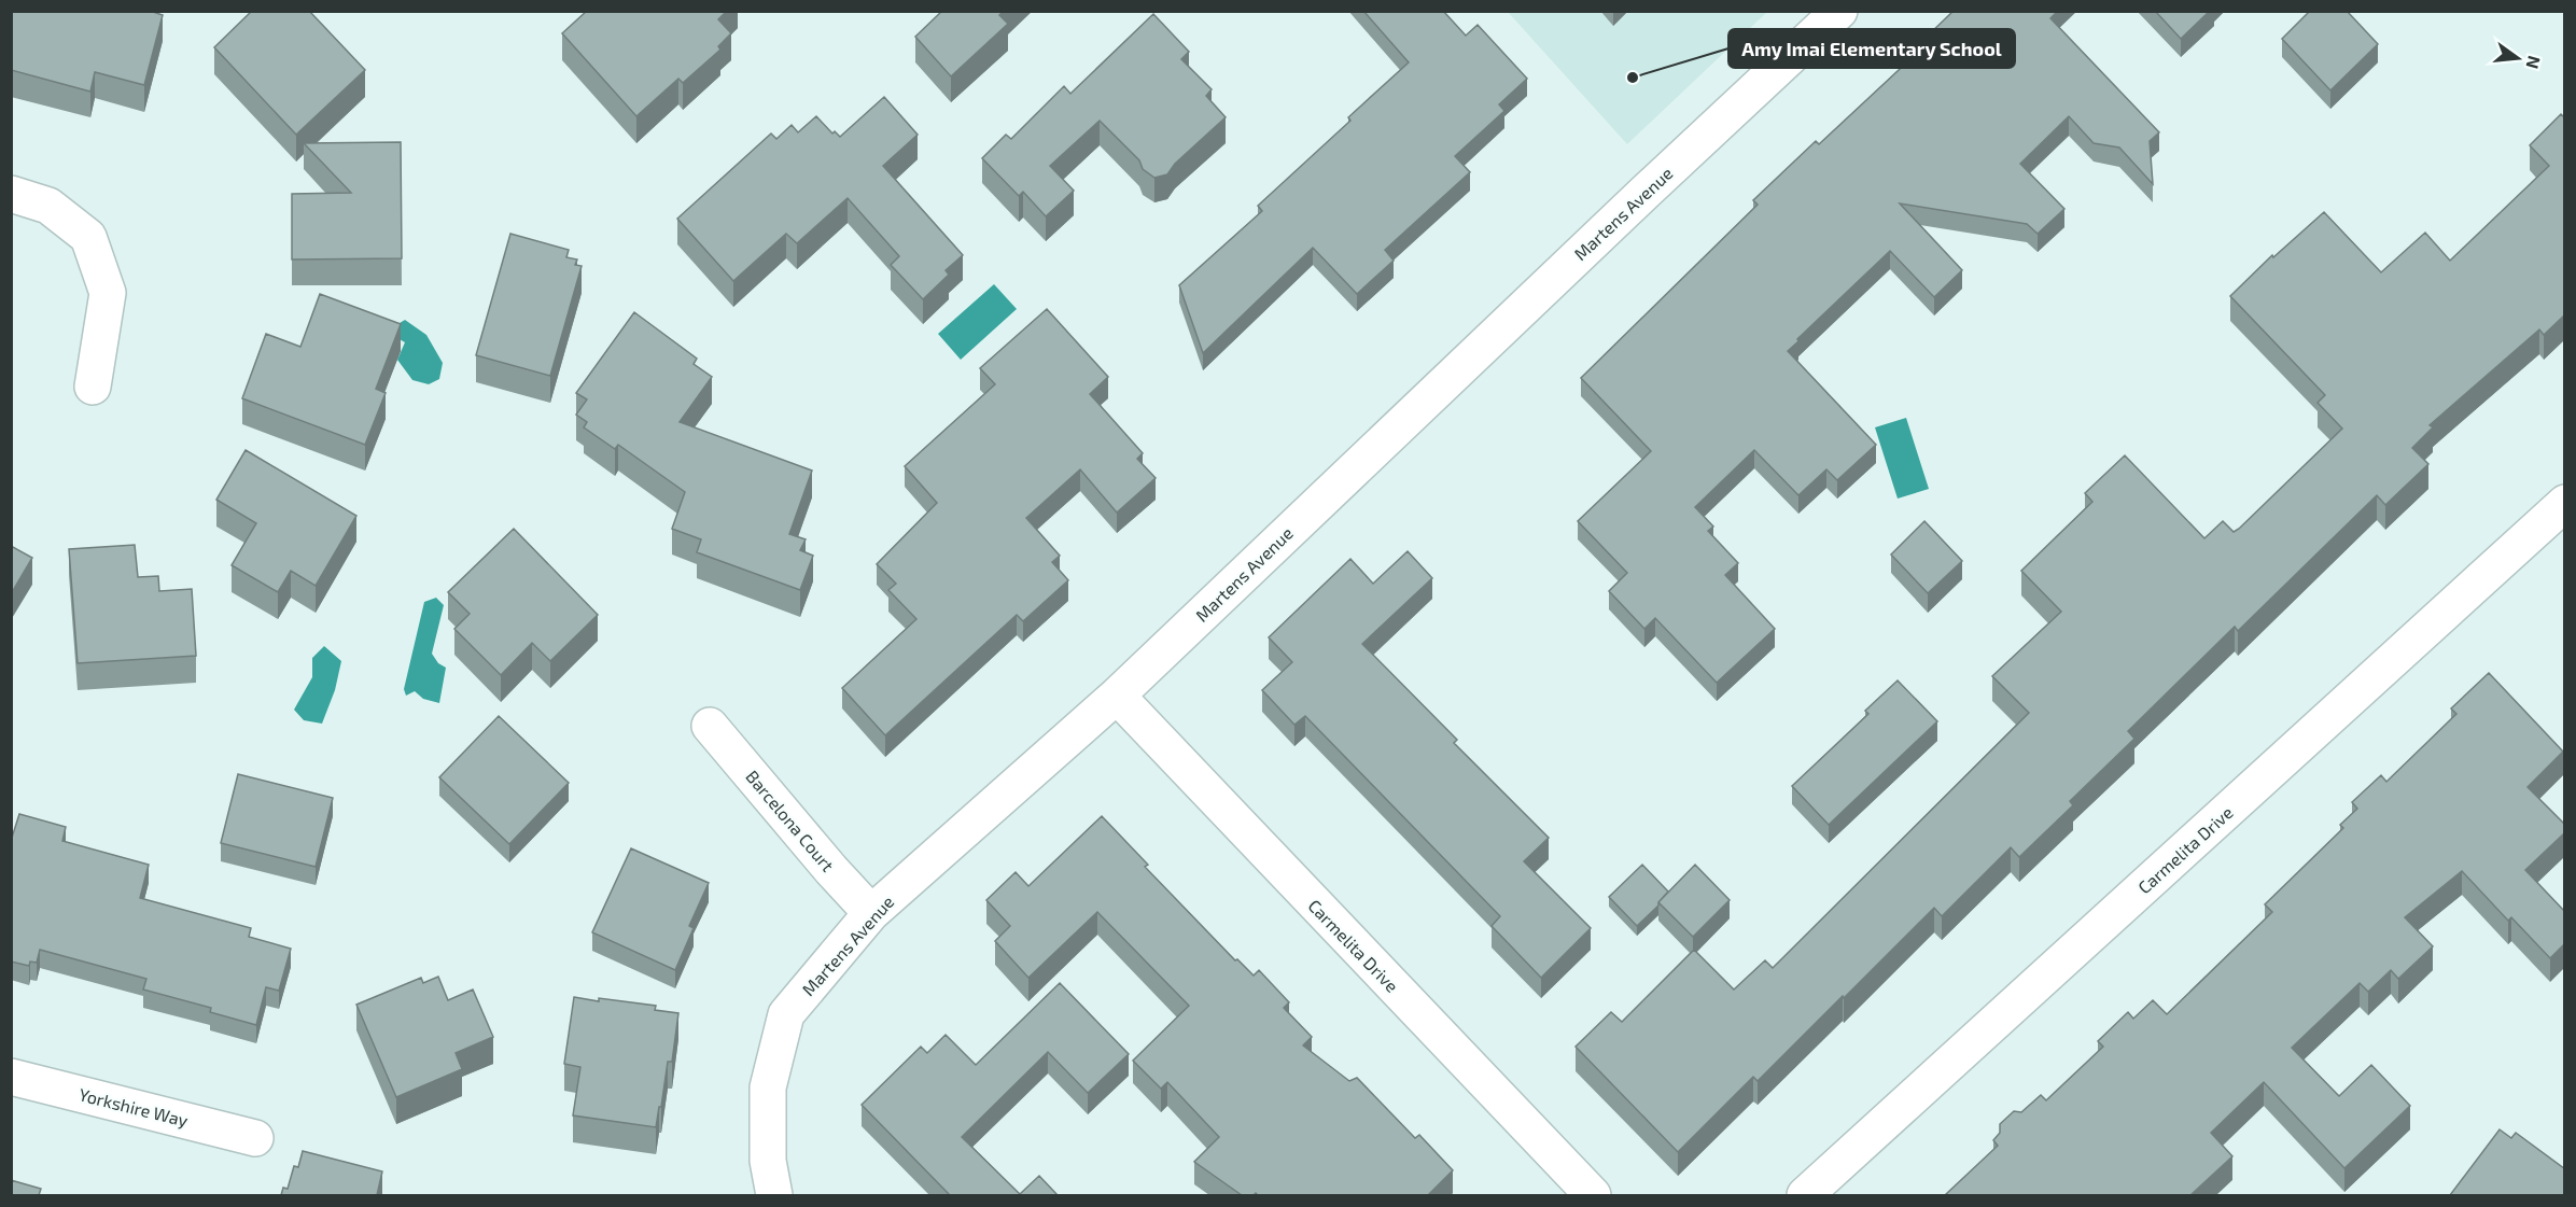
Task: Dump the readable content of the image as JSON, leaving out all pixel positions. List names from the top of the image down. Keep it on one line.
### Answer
{"streets":{"street":["Martens Avenue","Barcelona Court","Carmelita Drive","Yorkshire Way"]},"crossings":[["Martens Avenue","Barcelona Court"],["Martens Avenue","Carmelita Drive"]],"places":["Amy Imai Elementary School"],"north":"right"}
